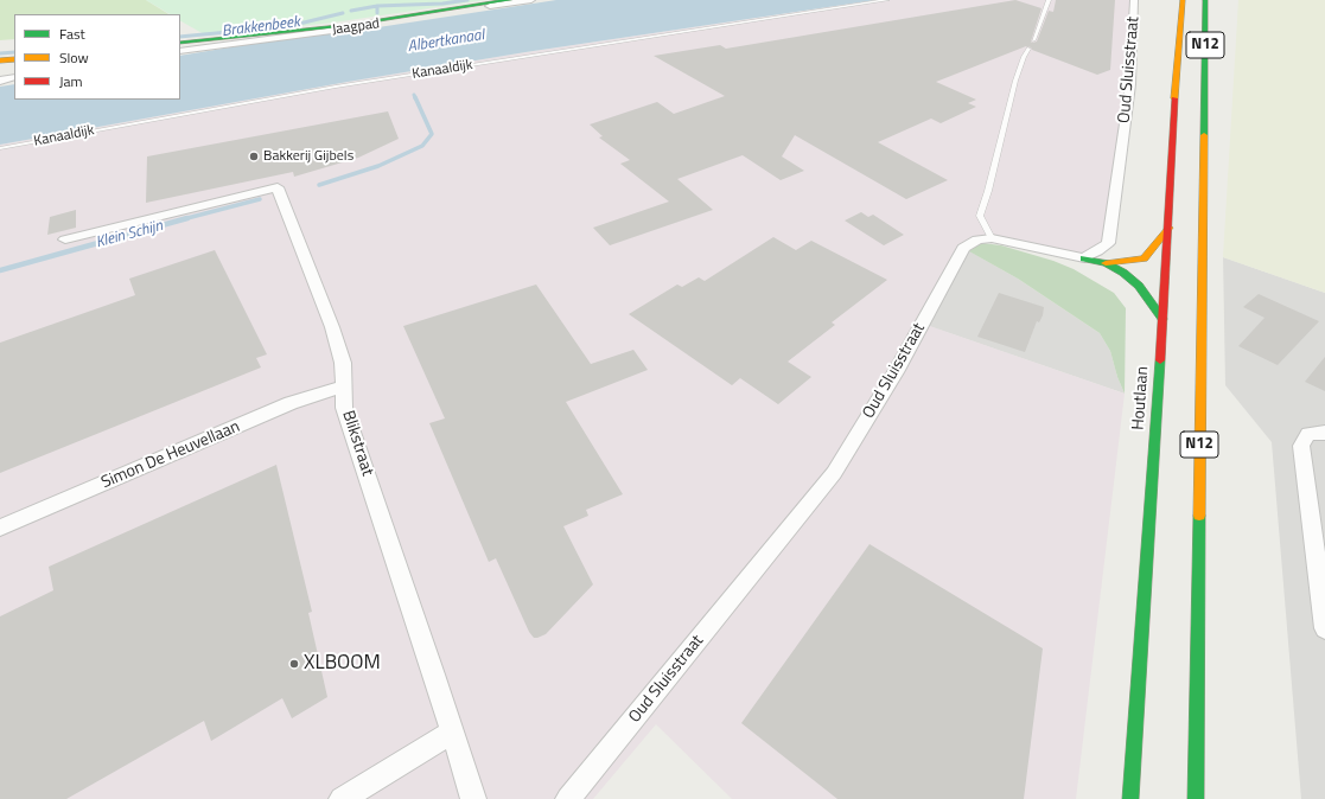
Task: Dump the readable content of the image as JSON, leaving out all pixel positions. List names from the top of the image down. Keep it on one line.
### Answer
{"streets":{"main road":["N12","Houtlaan"],"street":["Jaagpad","Oud Sluisstraat","Blikstraat","Simon De Heuvellaan"],"lane":["Kanaaldijk"]},"crossings":[["Blikstraat","Simon De Heuvellaan"]],"water":["Brakkenbeek","Albertkanaal","Klein Schijn"],"places":["Bakkerij Gijbels","XLBOOM"],"legend":["Fast","Slow","Jam"]}
